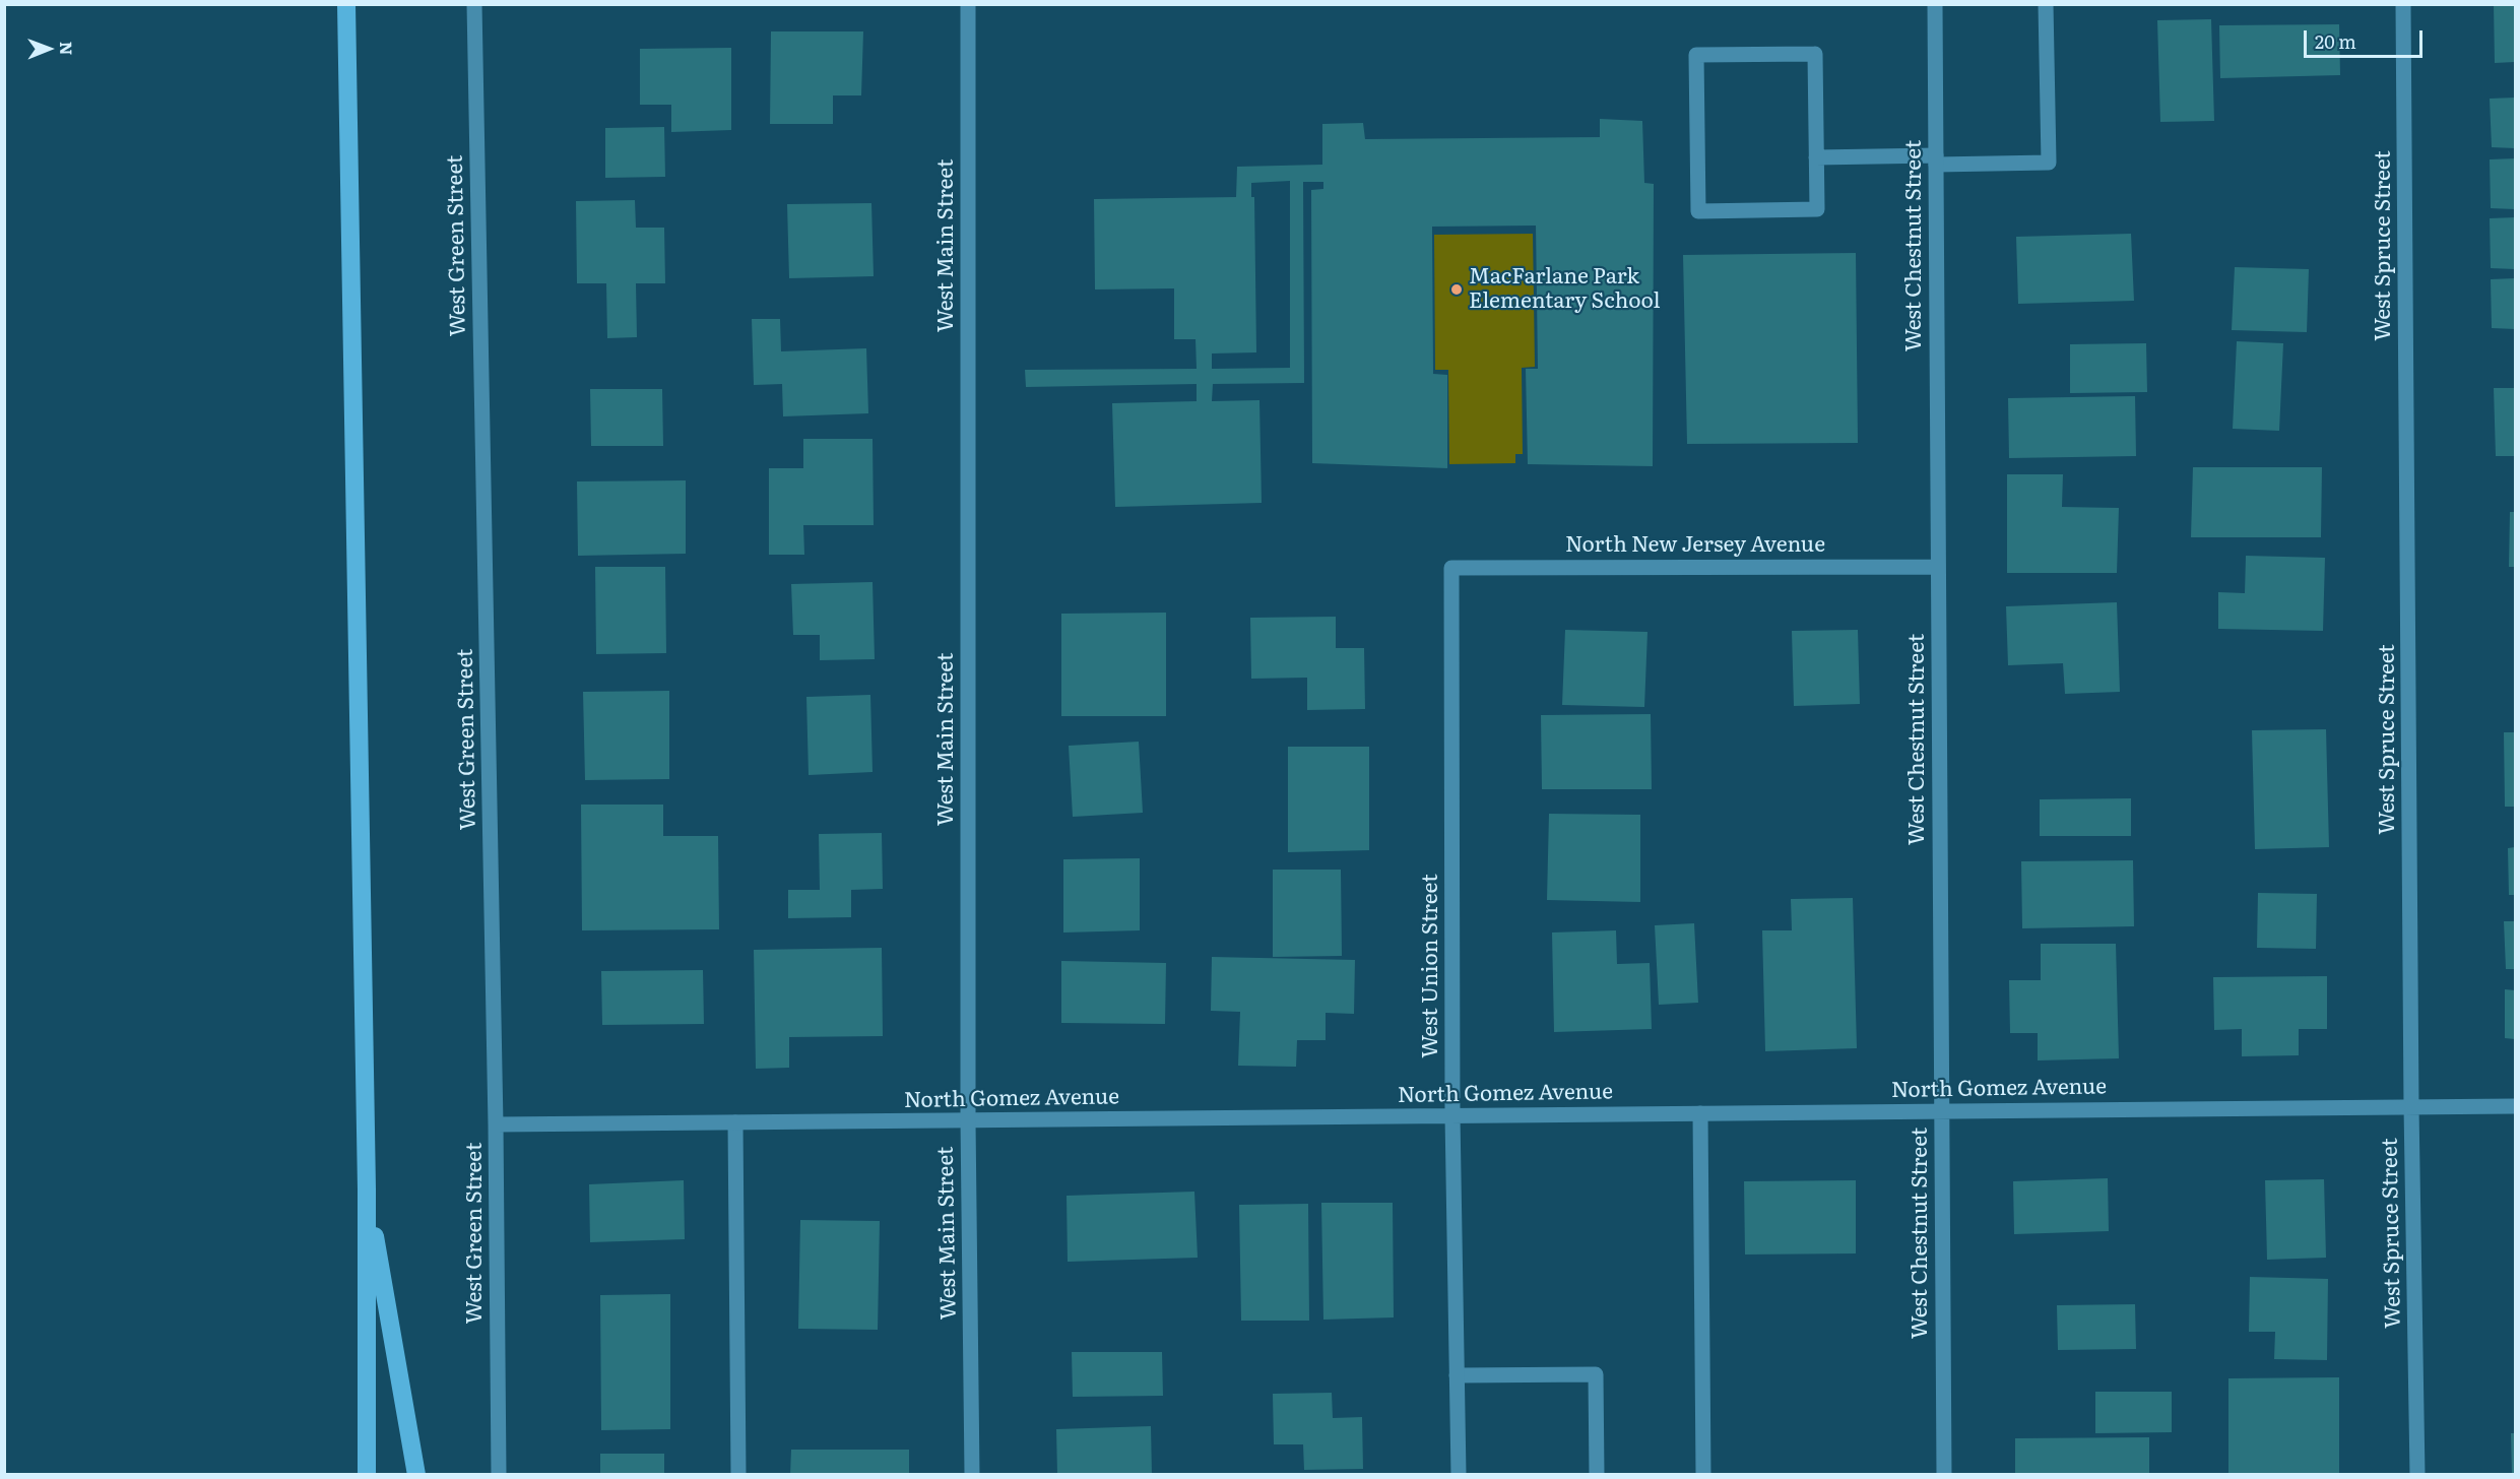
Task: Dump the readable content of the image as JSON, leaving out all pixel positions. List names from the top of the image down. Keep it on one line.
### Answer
{"streets":{"street":["West Green Street","West Main Street","West Chestnut Street","West Spruce Street","North New Jersey Avenue","West Union Street","North Gomez Avenue"]},"crossings":[["West Green Street","North Gomez Avenue"],["West Main Street","North Gomez Avenue"],["West Chestnut Street","North New Jersey Avenue"],["West Chestnut Street","North Gomez Avenue"],["West Spruce Street","North Gomez Avenue"],["North New Jersey Avenue","West Union Street"],["West Union Street","North Gomez Avenue"]],"places":["MacFarlane Park Elementary School"],"scale_bar":"20 m","north":"right"}
